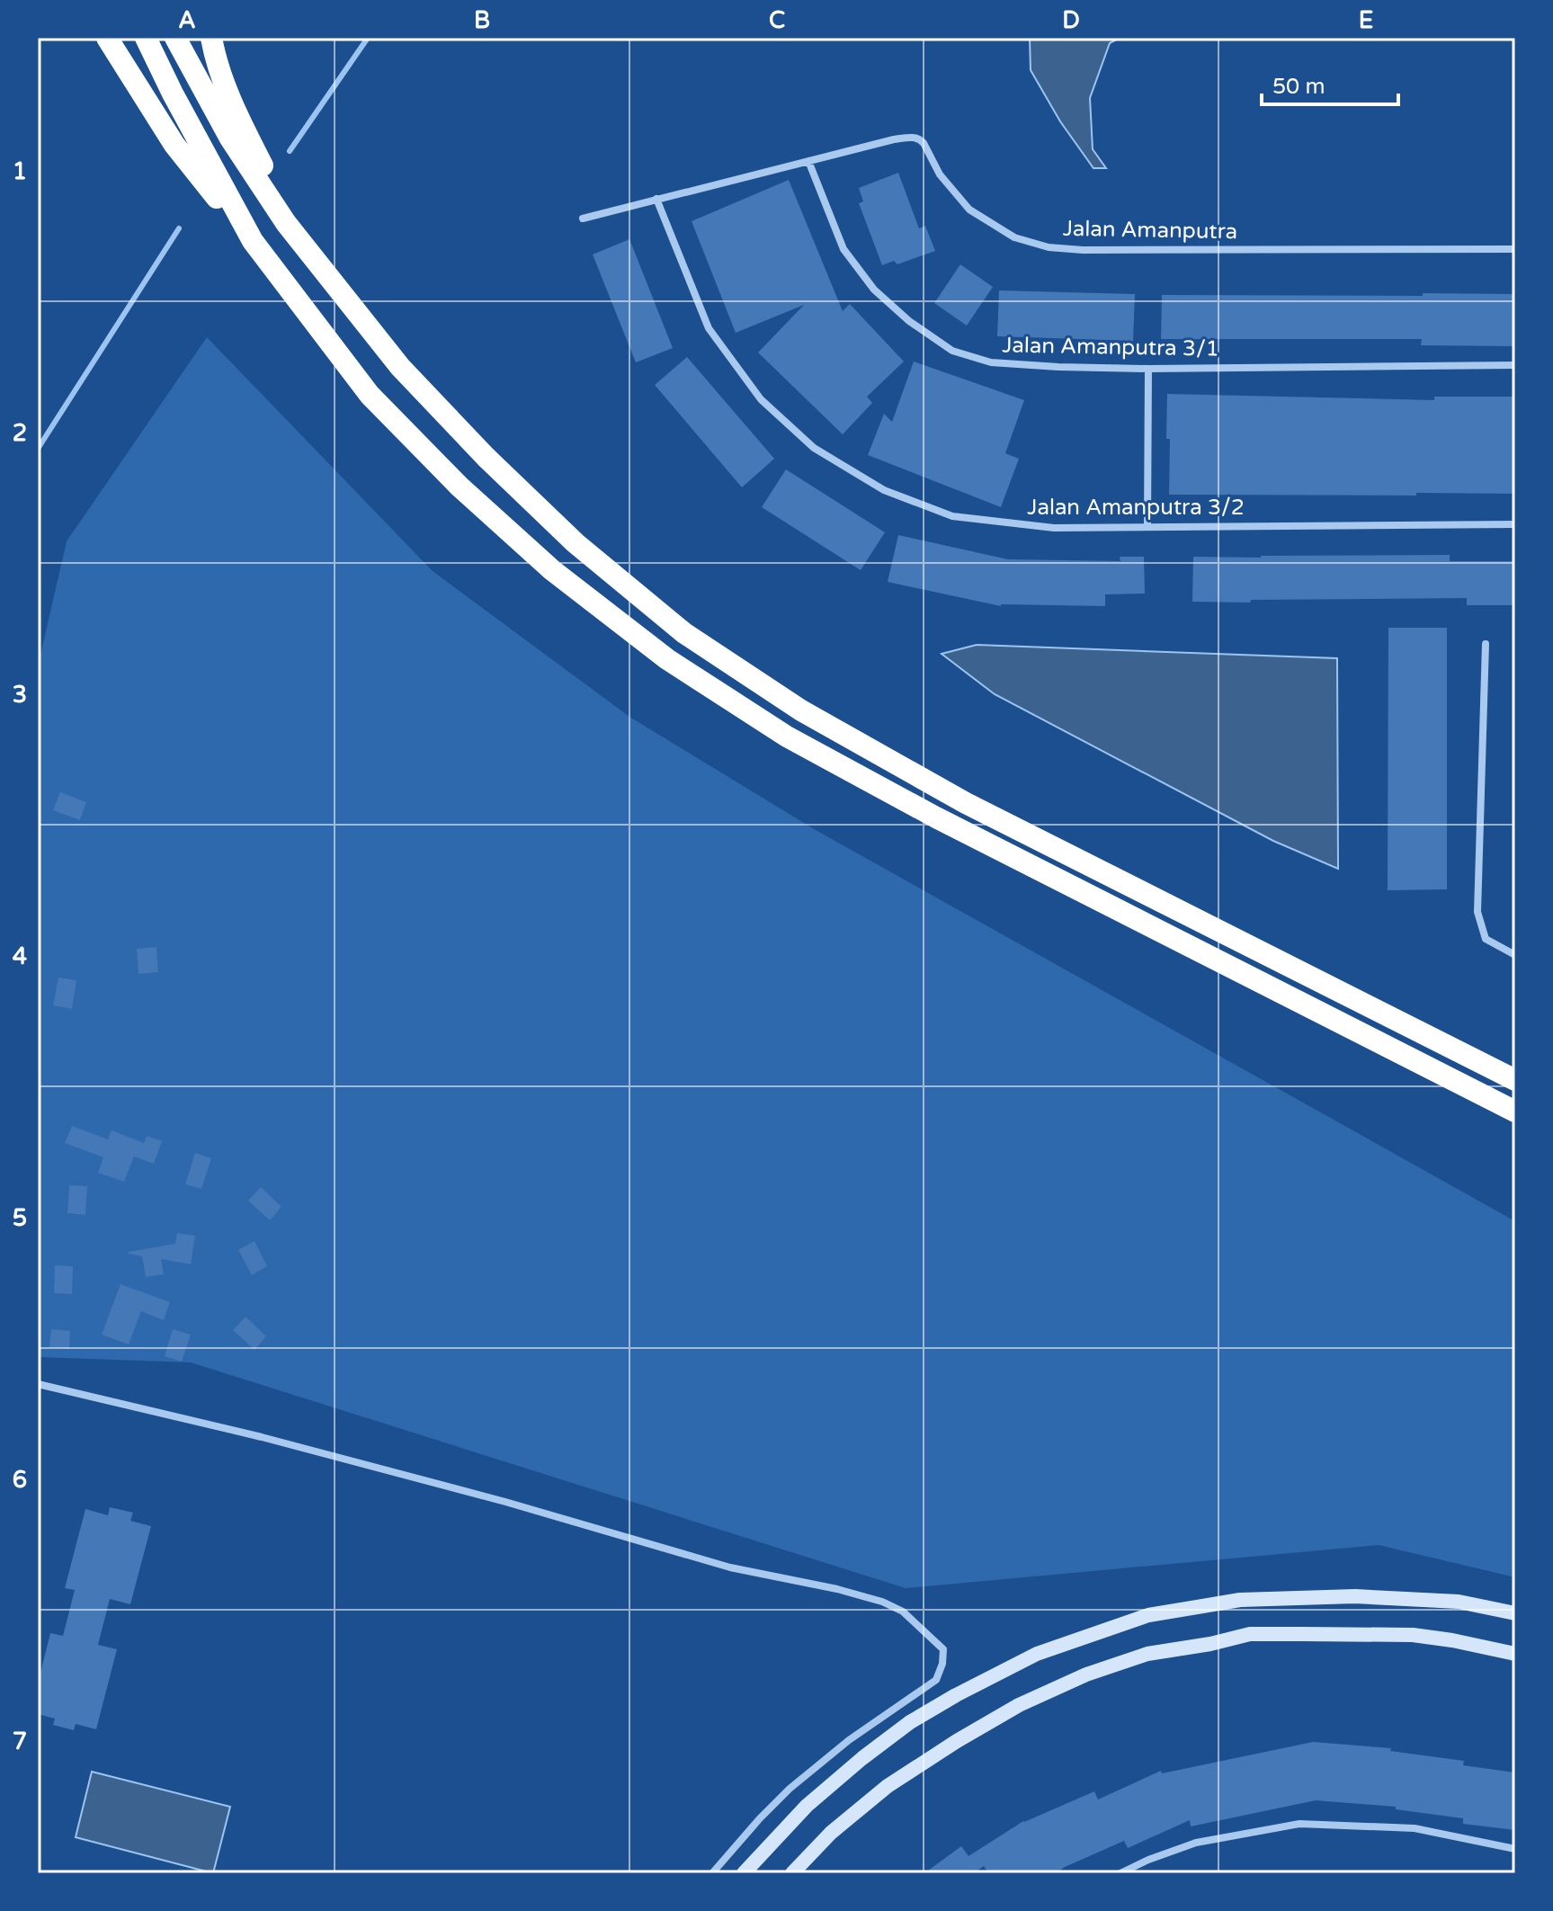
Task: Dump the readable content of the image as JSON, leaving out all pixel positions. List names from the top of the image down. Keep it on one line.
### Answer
{"streets":{"street":["Jalan Amanputra","Jalan Amanputra 3/1","Jalan Amanputra 3/2"]},"crossings":[["Jalan Amanputra","Jalan Amanputra 3/1"],["Jalan Amanputra","Jalan Amanputra 3/2"]],"scale_bar":"50 m","grid":{"columns":["A","B","C","D","E"],"rows":["1","2","3","4","5","6","7"]}}
